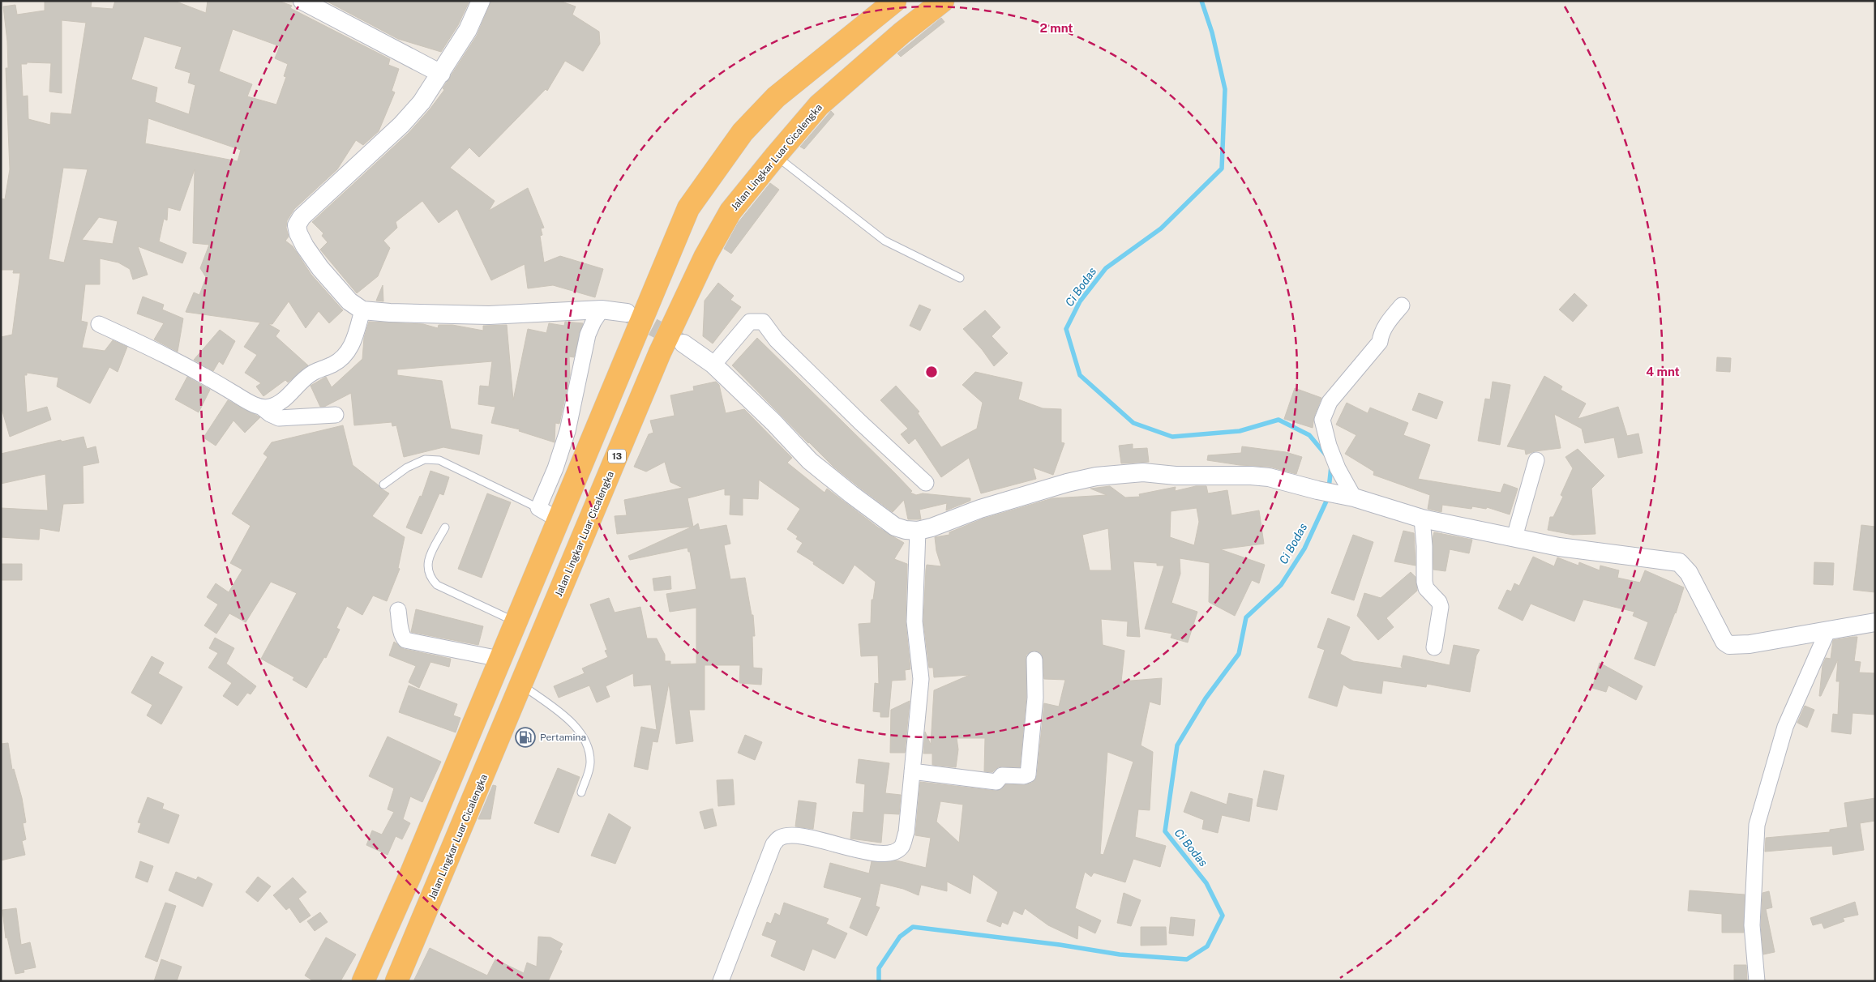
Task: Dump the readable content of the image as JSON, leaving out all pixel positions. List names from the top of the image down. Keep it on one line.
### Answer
{"streets":{"highway":["Jalan Lingkar Luar Cicalengka","13"]},"water":["Ci Bodas"],"places":{"fuel station":["Pertamina"]},"rings":["2 mnt","4 mnt"]}
